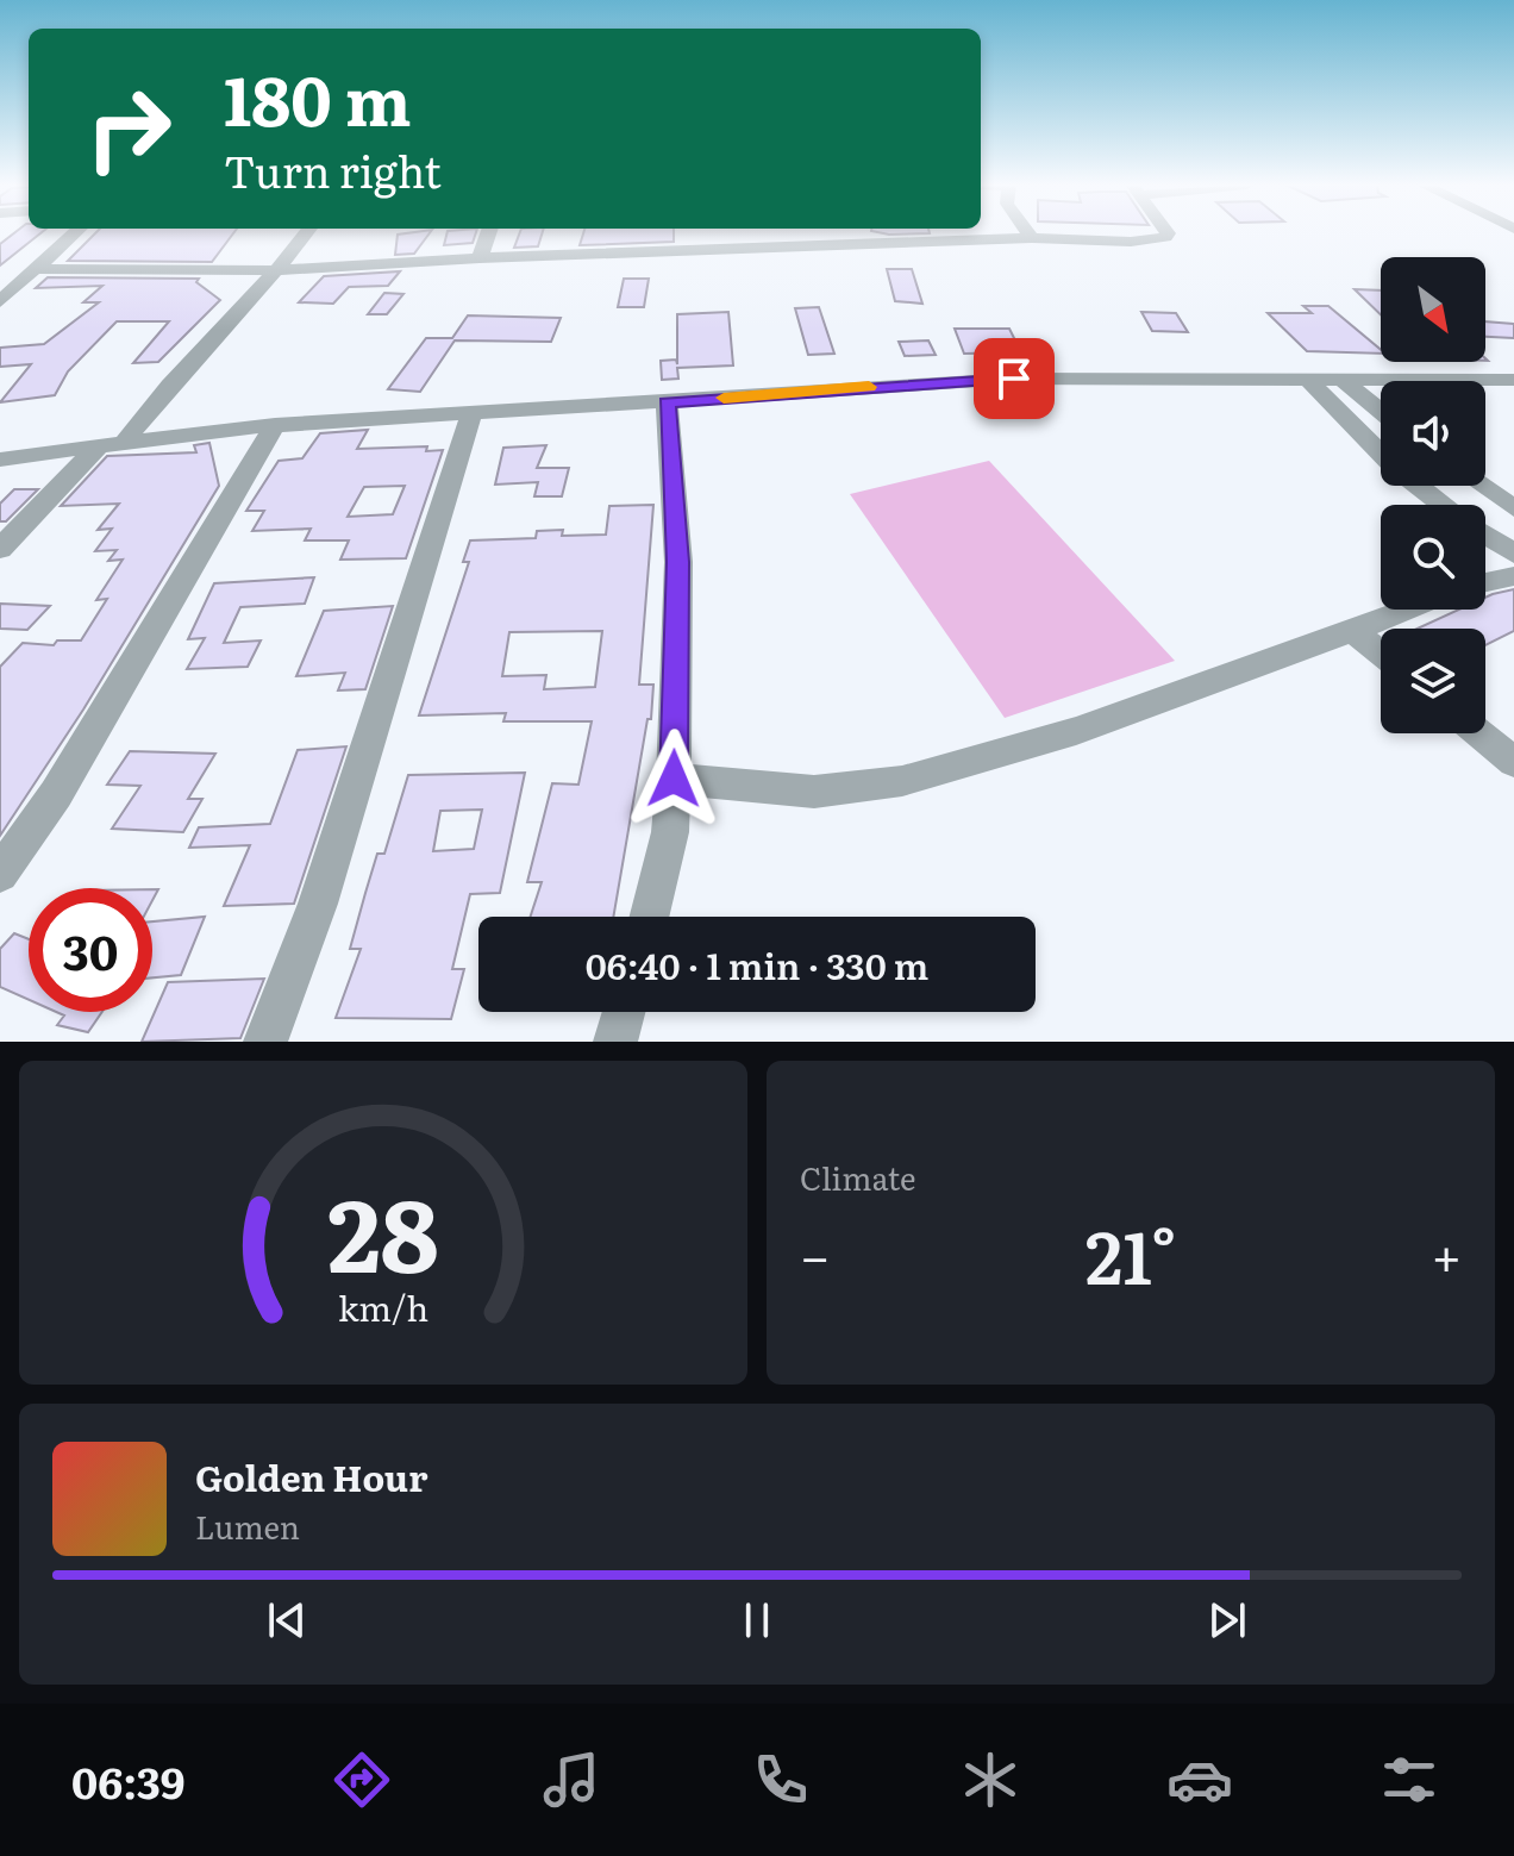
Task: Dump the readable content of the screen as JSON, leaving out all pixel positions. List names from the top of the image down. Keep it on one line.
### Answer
{"north":"bottom right","page":{"turn":["180 m","Turn right"],"limit":"30","trip":"06:40 · 1 min · 330 m","tile":"Climate","heat":["−","21°","+"],"song":["Golden Hour","Lumen"],"tabs":"06:39","gauge":["28","km/h"]}}
